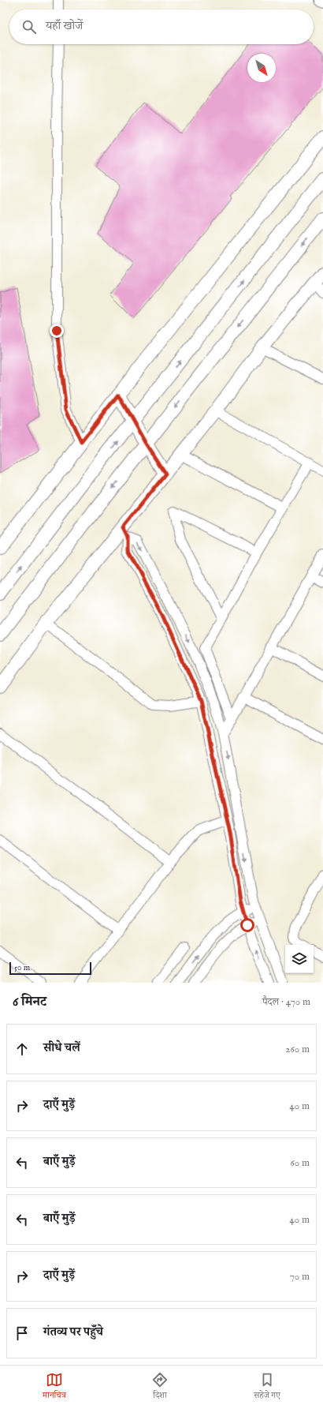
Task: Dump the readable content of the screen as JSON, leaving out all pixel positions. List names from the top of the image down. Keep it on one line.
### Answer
{"scale_bar":"50 m","north":"bottom right","page":{"search":"यहाँ खोजें","scale":"50 m","heading":["6 मिनट","पैदल · 470 m"],"list":[["सीधे चलें","260 m"],["दाएँ मुड़ें","40 m"],["बाएँ मुड़ें","60 m"],["बाएँ मुड़ें","40 m"],["दाएँ मुड़ें","70 m"],"गंतव्य पर पहुँचे"],"nav":["मानचित्र","दिशा","सहेजे गए"]}}
